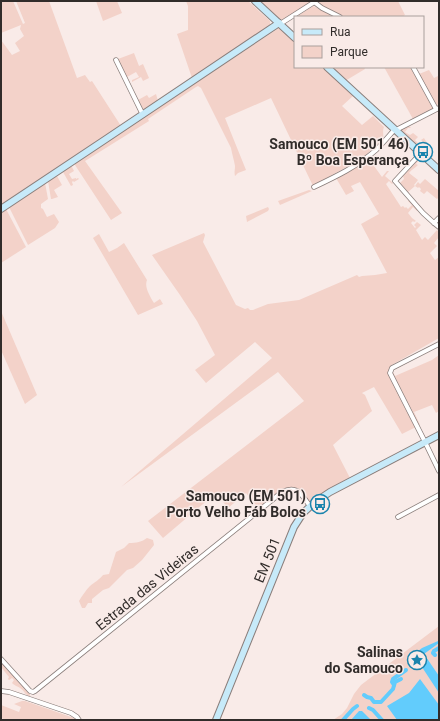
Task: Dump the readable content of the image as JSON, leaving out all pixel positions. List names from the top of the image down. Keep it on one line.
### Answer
{"streets":{"main road":["EM 501"],"street":["Estrada das Videiras"]},"crossings":[["EM 501","Estrada das Videiras"]],"places":{"bus stop":["Samouco (EM 501 46) Bº Boa Esperança","Samouco (EM 501) Porto Velho Fáb Bolos"],"place":["Salinas do Samouco"]},"legend":["Rua","Parque"]}
